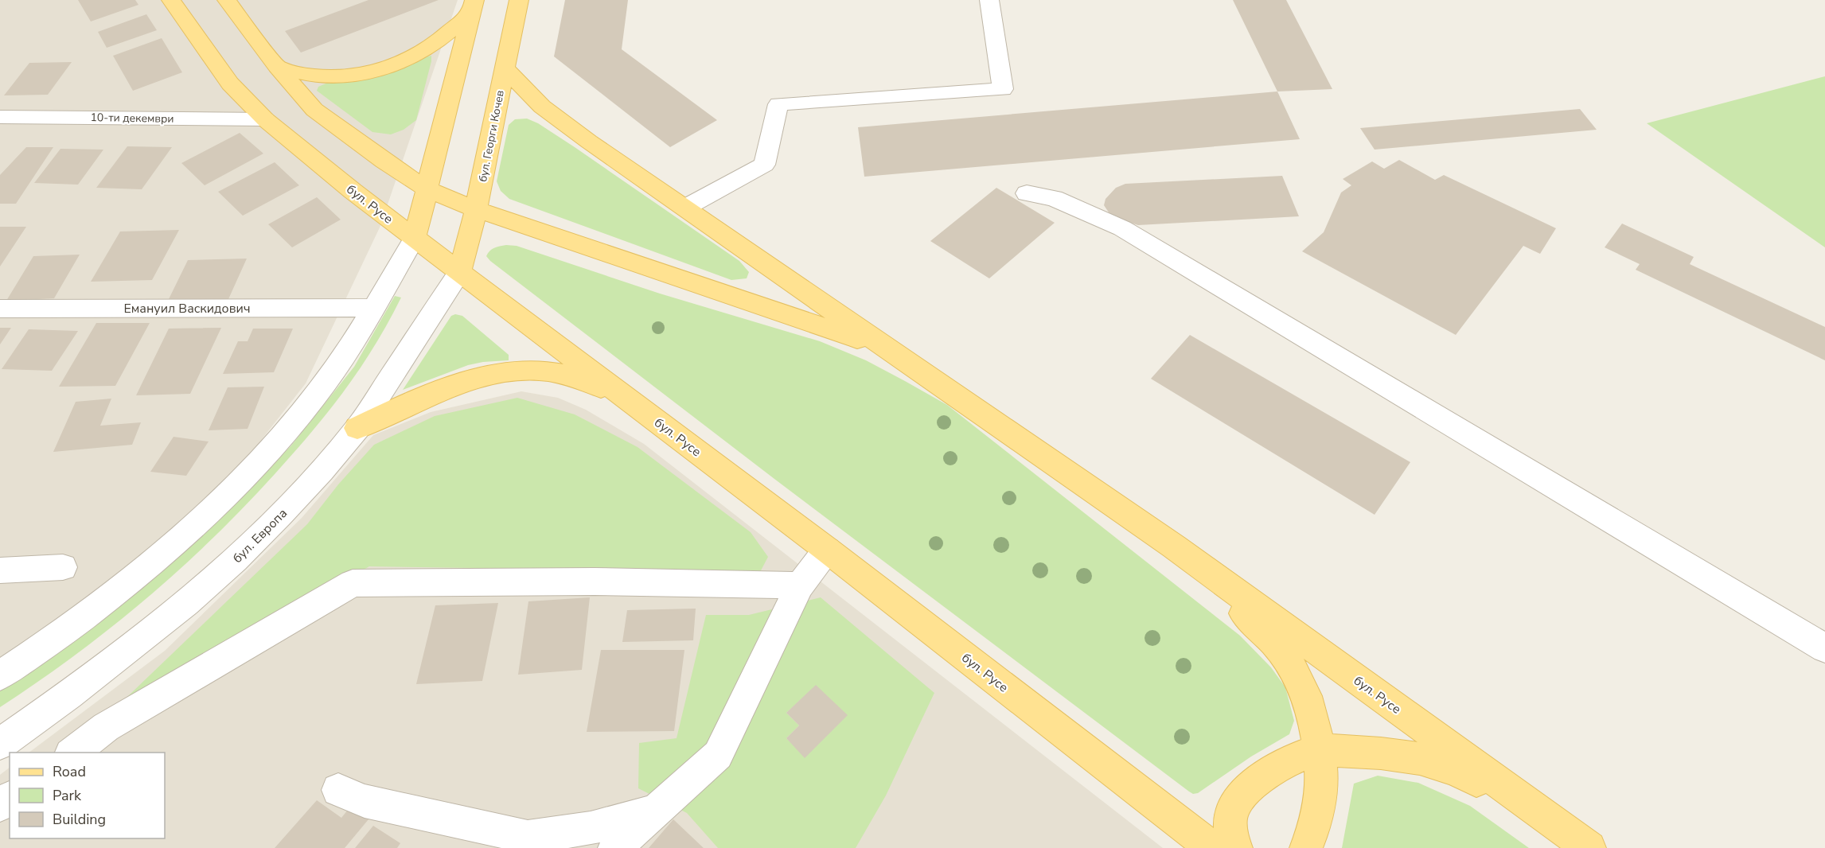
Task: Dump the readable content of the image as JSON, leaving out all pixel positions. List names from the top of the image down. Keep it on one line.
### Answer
{"streets":{"main road":["бул. Георги Кочев","бул. Русе"],"street":["10-ти декември","Емануил Васкидович","бул. Европа"]},"crossings":[["10-ти декември","бул. Русе"],["бул. Георги Кочев","бул. Русе"],["бул. Георги Кочев","бул. Европа"],["бул. Русе","бул. Европа"]],"legend":["Road","Park","Building"]}
